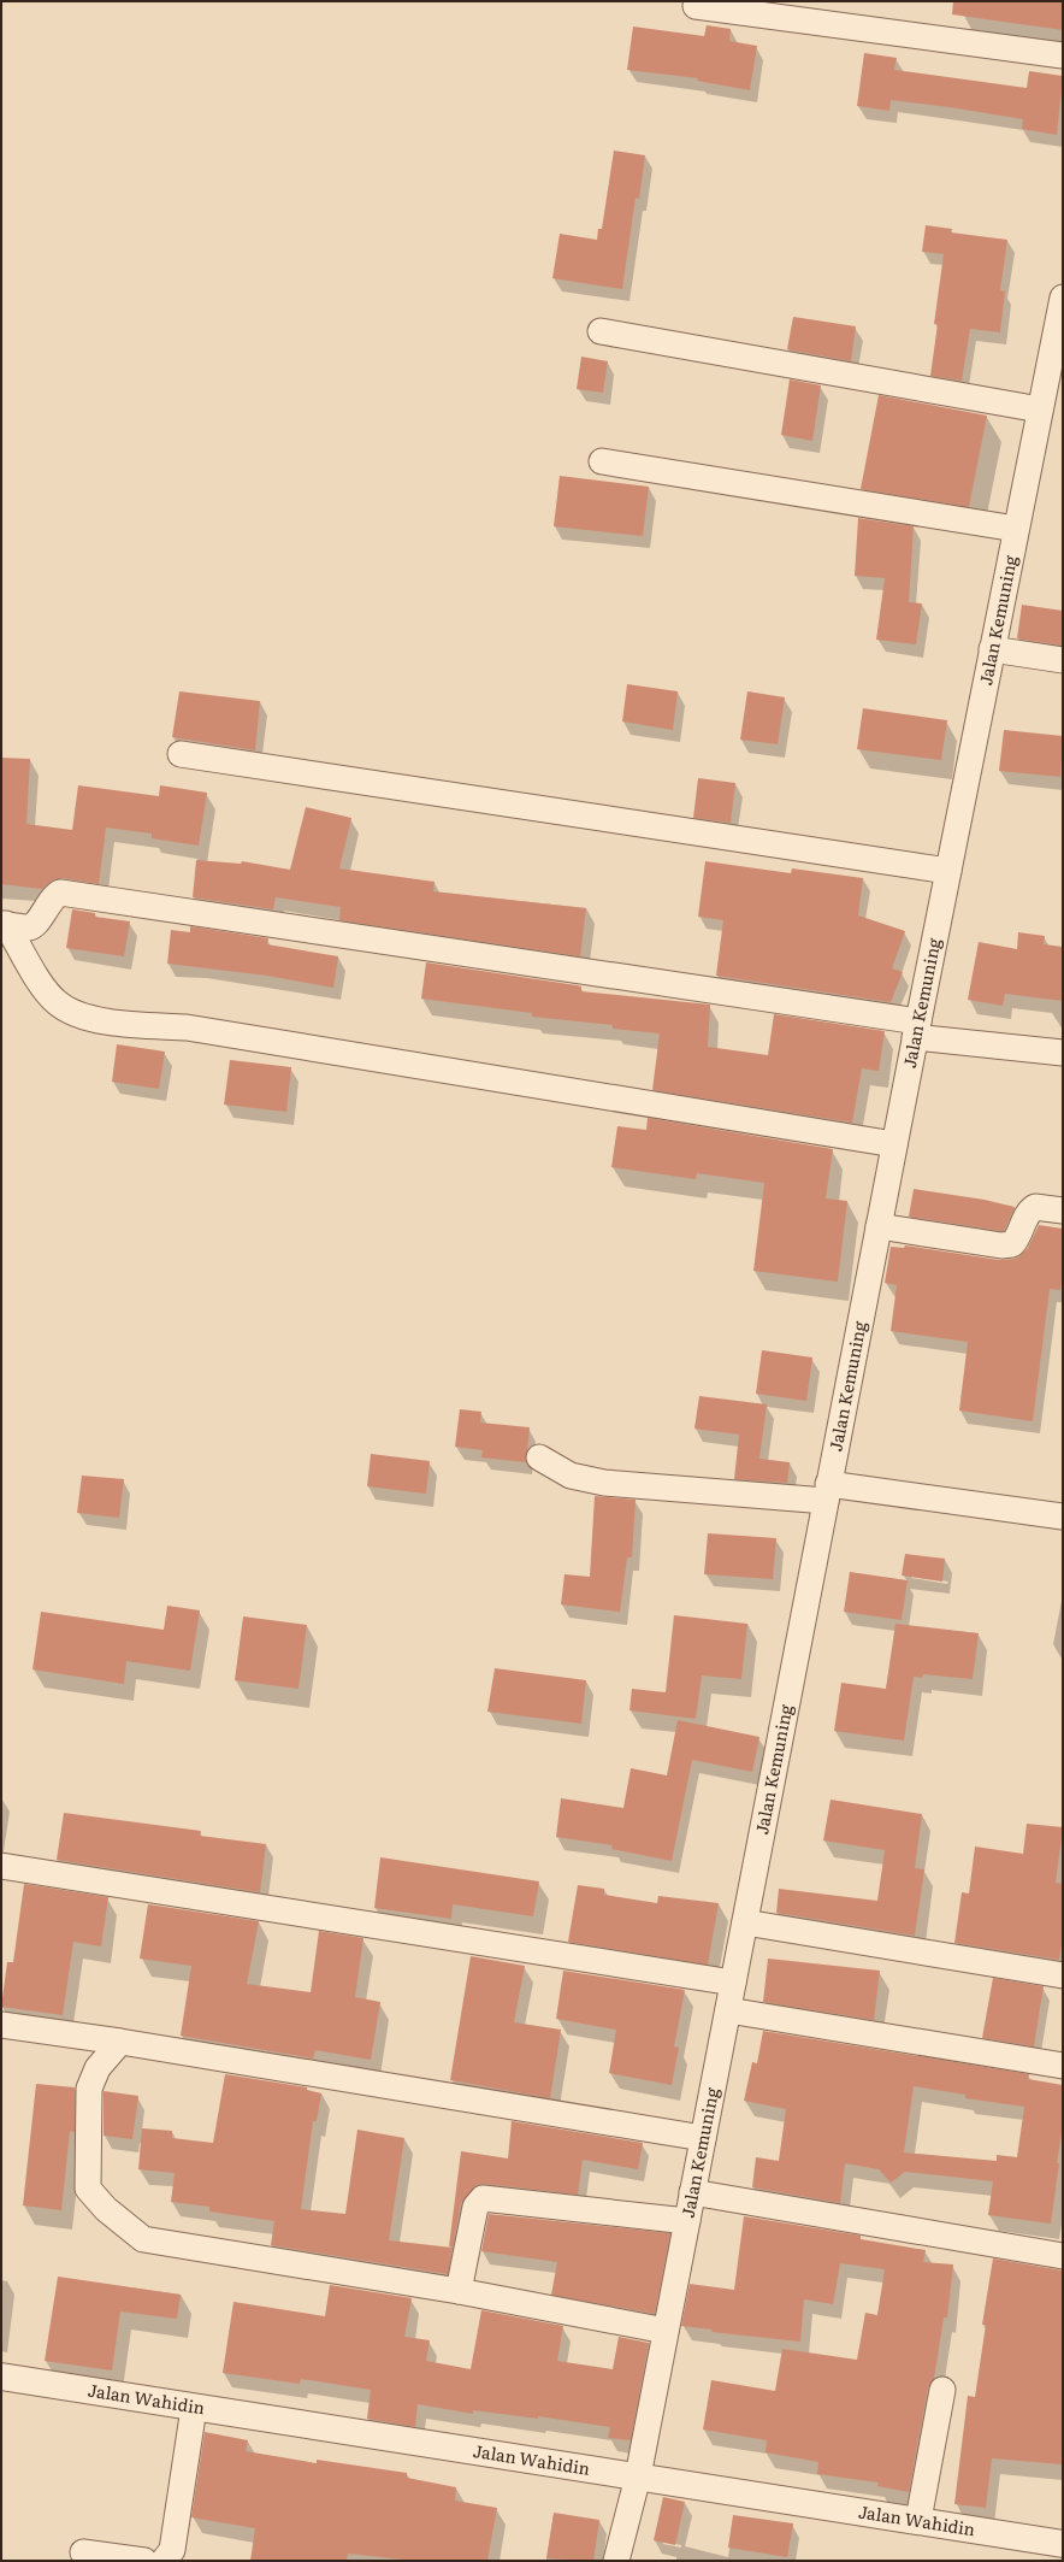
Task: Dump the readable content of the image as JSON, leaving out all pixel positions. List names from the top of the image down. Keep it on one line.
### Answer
{"streets":{"street":["Jalan Kemuning","Jalan Wahidin"]},"crossings":[["Jalan Kemuning","Jalan Wahidin"]]}
